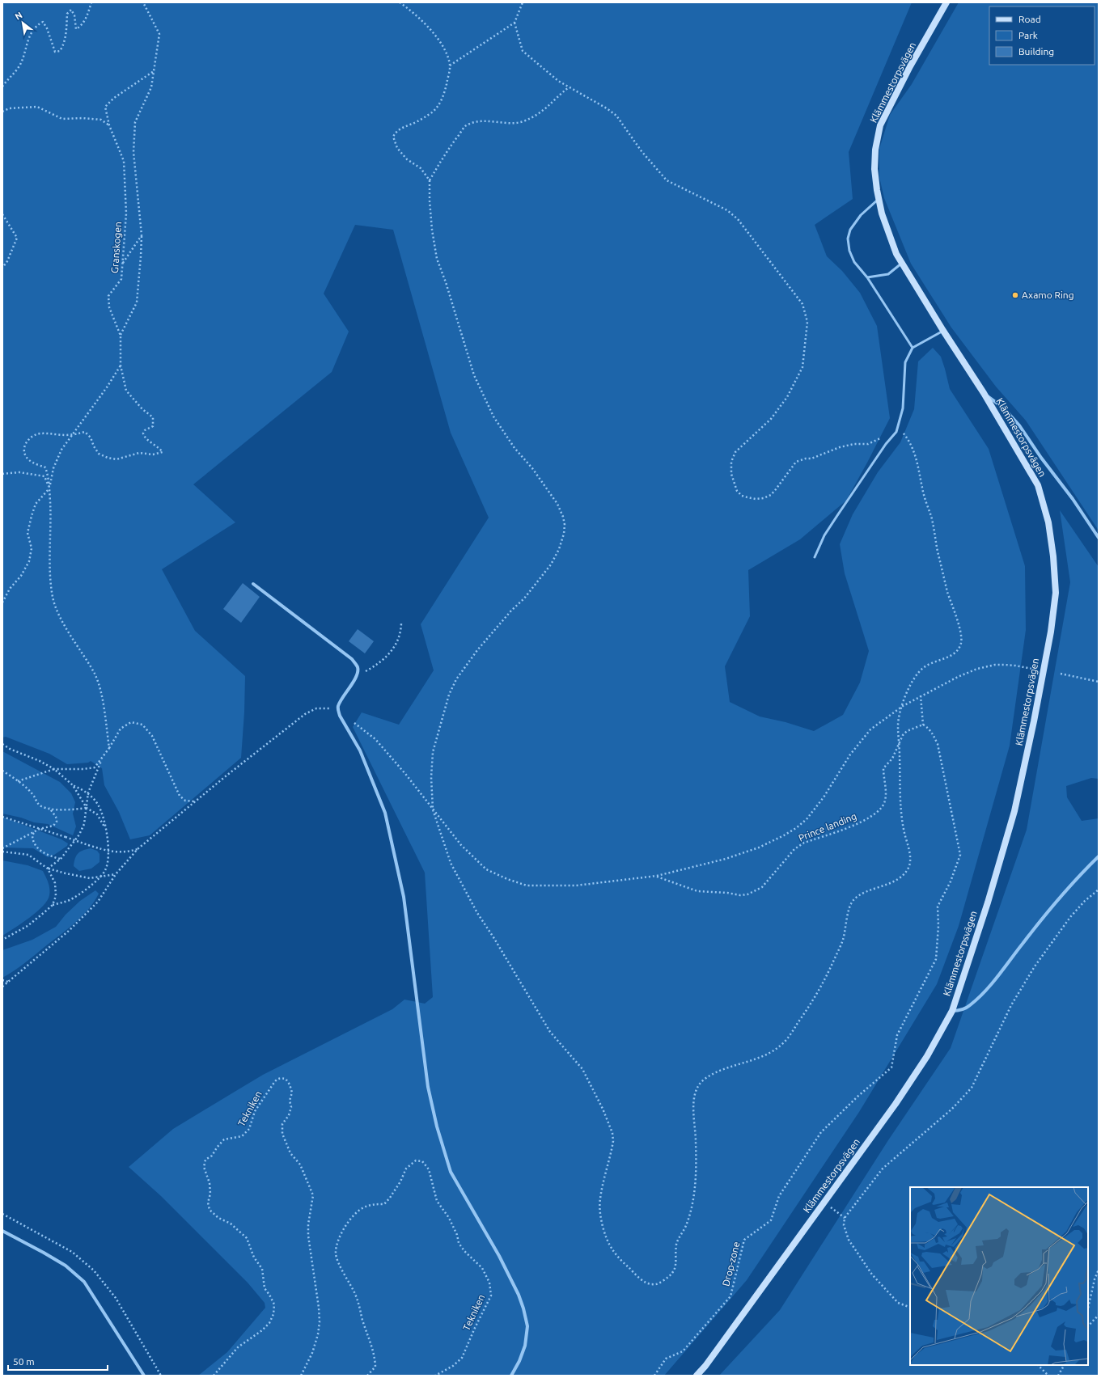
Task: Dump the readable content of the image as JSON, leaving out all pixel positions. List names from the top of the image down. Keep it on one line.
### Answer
{"streets":{"street":["Klämmestorpsvägen"],"path":["Granskogen","Prince landing","Tekniken","Drop-zone"]},"crossings":[["Prince landing","Drop-zone"]],"places":["Axamo Ring"],"legend":["Road","Park","Building"],"scale_bar":"50 m","north":"top left"}
